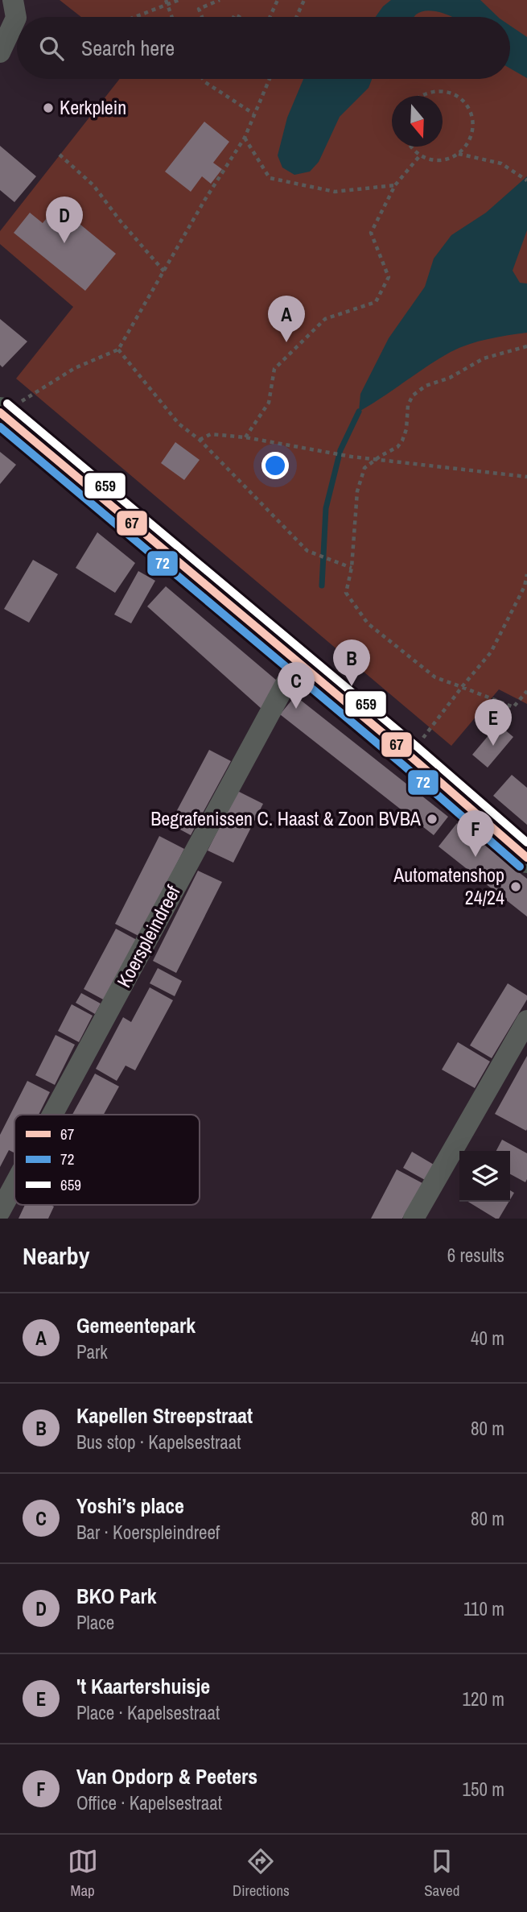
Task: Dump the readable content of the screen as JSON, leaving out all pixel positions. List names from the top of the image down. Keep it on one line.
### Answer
{"streets":{"street":["Koerspleindreef"]},"places":["Kerkplein","Begrafenissen C. Haast & Zoon BVBA","Automatenshop 24/24"],"lines":["transit line 659","transit line 67","transit line 72"],"legend":["67","72","659"],"north":"bottom","page":{"search":"Search here","pins":["D","A","B","C","E","F"],"heading":["Nearby","6 results"],"list":[{"mark":"A","name":"Gemeentepark","note":"Park","value":"40 m"},{"mark":"B","name":"Kapellen Streepstraat","note":"Bus stop · Kapelsestraat","value":"80 m"},{"mark":"C","name":"Yoshi’s place","note":"Bar · Koerspleindreef","value":"80 m"},{"mark":"D","name":"BKO Park","note":"Place","value":"110 m"},{"mark":"E","name":"'t Kaartershuisje","note":"Place · Kapelsestraat","value":"120 m"},{"mark":"F","name":"Van Opdorp & Peeters","note":"Office · Kapelsestraat","value":"150 m"}],"nav":["Map","Directions","Saved"]}}
